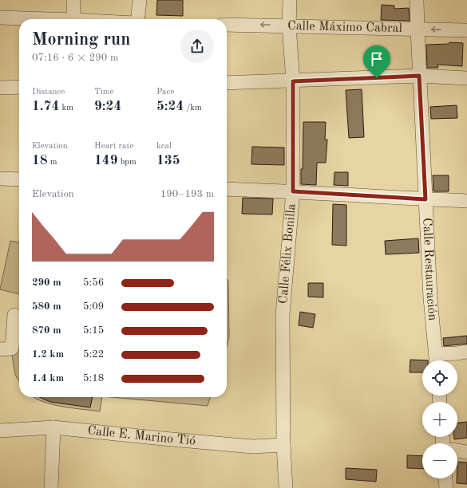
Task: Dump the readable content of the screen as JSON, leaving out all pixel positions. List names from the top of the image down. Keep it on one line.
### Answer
{"streets":{"street":["Calle Máximo Cabral","Calle Félix Bonilla","Calle Restauración","Calle E. Marino Tió"]},"crossings":[["Calle Máximo Cabral","Calle Félix Bonilla"],["Calle Máximo Cabral","Calle Restauración"],["Calle Félix Bonilla","Calle E. Marino Tió"]],"page":{"heading":["Morning run","07:16 · 6 × 290 m"],"stats":[["Distance","1.74 km"],["Time","9:24"],["Pace","5:24 /km"],["Elevation","18 m"],["Heart rate","149 bpm"],["kcal","135"]],"chart":["Elevation","190–193 m"],"list":[{"name":"290 m","note":"5:56"},{"name":"580 m","note":"5:09"},{"name":"870 m","note":"5:15"},{"name":"1.2 km","note":"5:22"},{"name":"1.4 km","note":"5:18"}],"map_buttons":["+","−"]}}
